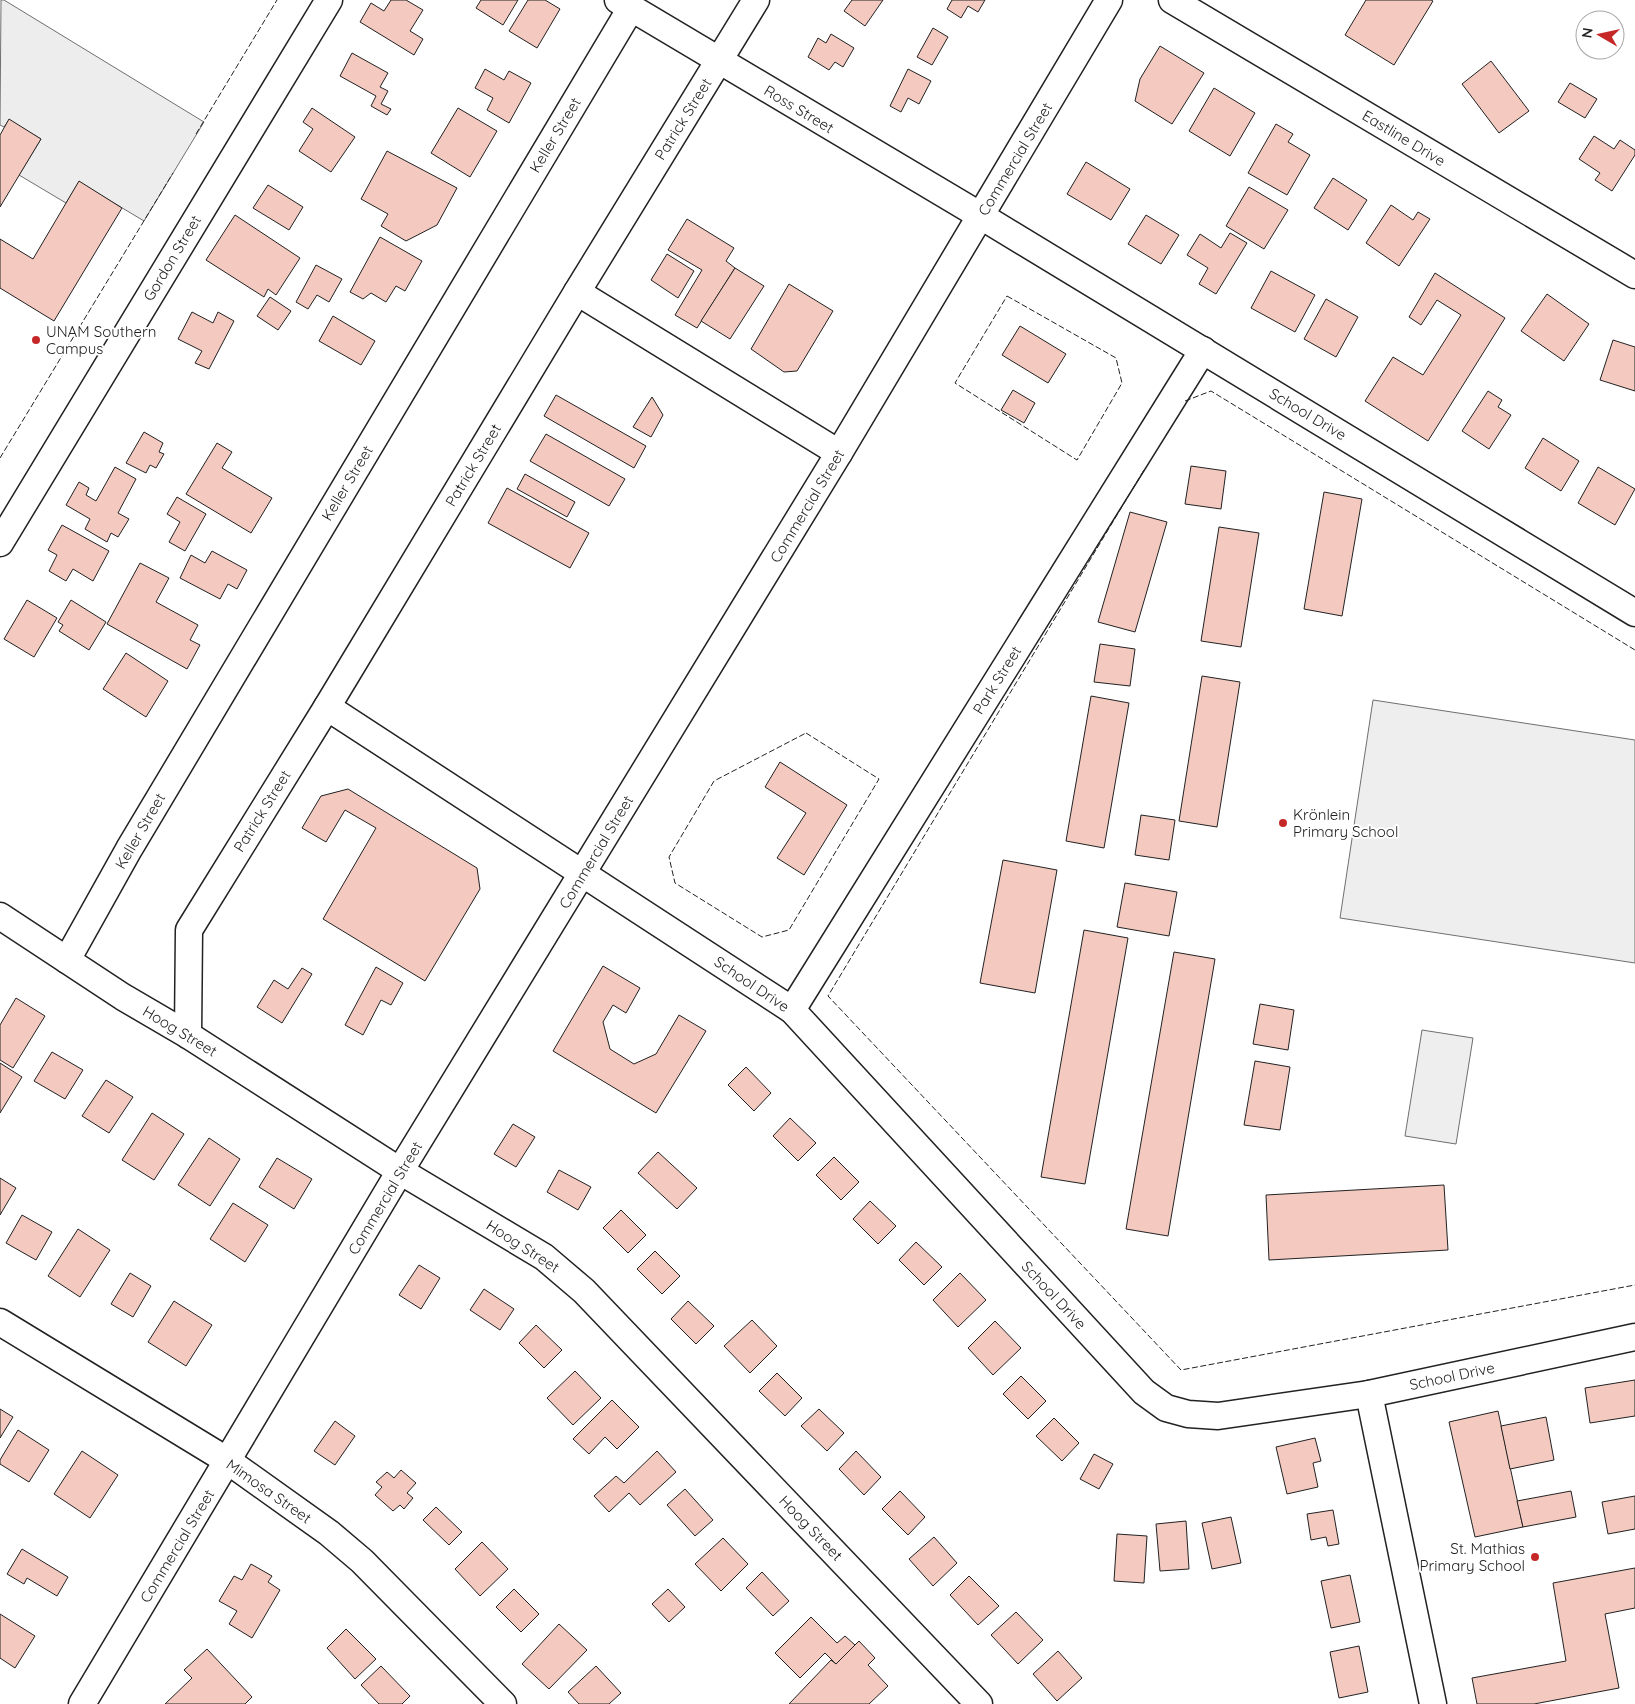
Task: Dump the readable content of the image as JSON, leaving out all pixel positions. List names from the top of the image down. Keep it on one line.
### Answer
{"streets":{"street":["Ross Street","Patrick Street","Keller Street","Eastline Drive","Commercial Street","Gordon Street","School Drive","Park Street","Hoog Street","Mimosa Street"]},"crossings":[["Ross Street","Patrick Street"],["Ross Street","Keller Street"],["Ross Street","Commercial Street"],["Ross Street","School Drive"],["Patrick Street","School Drive"],["Patrick Street","Hoog Street"],["Keller Street","Hoog Street"],["Commercial Street","School Drive"],["Commercial Street","Hoog Street"],["Commercial Street","Mimosa Street"],["School Drive","Park Street"]],"places":["UNAM Southern Campus","Krönlein Primary School","St. Mathias Primary School"],"north":"left"}
